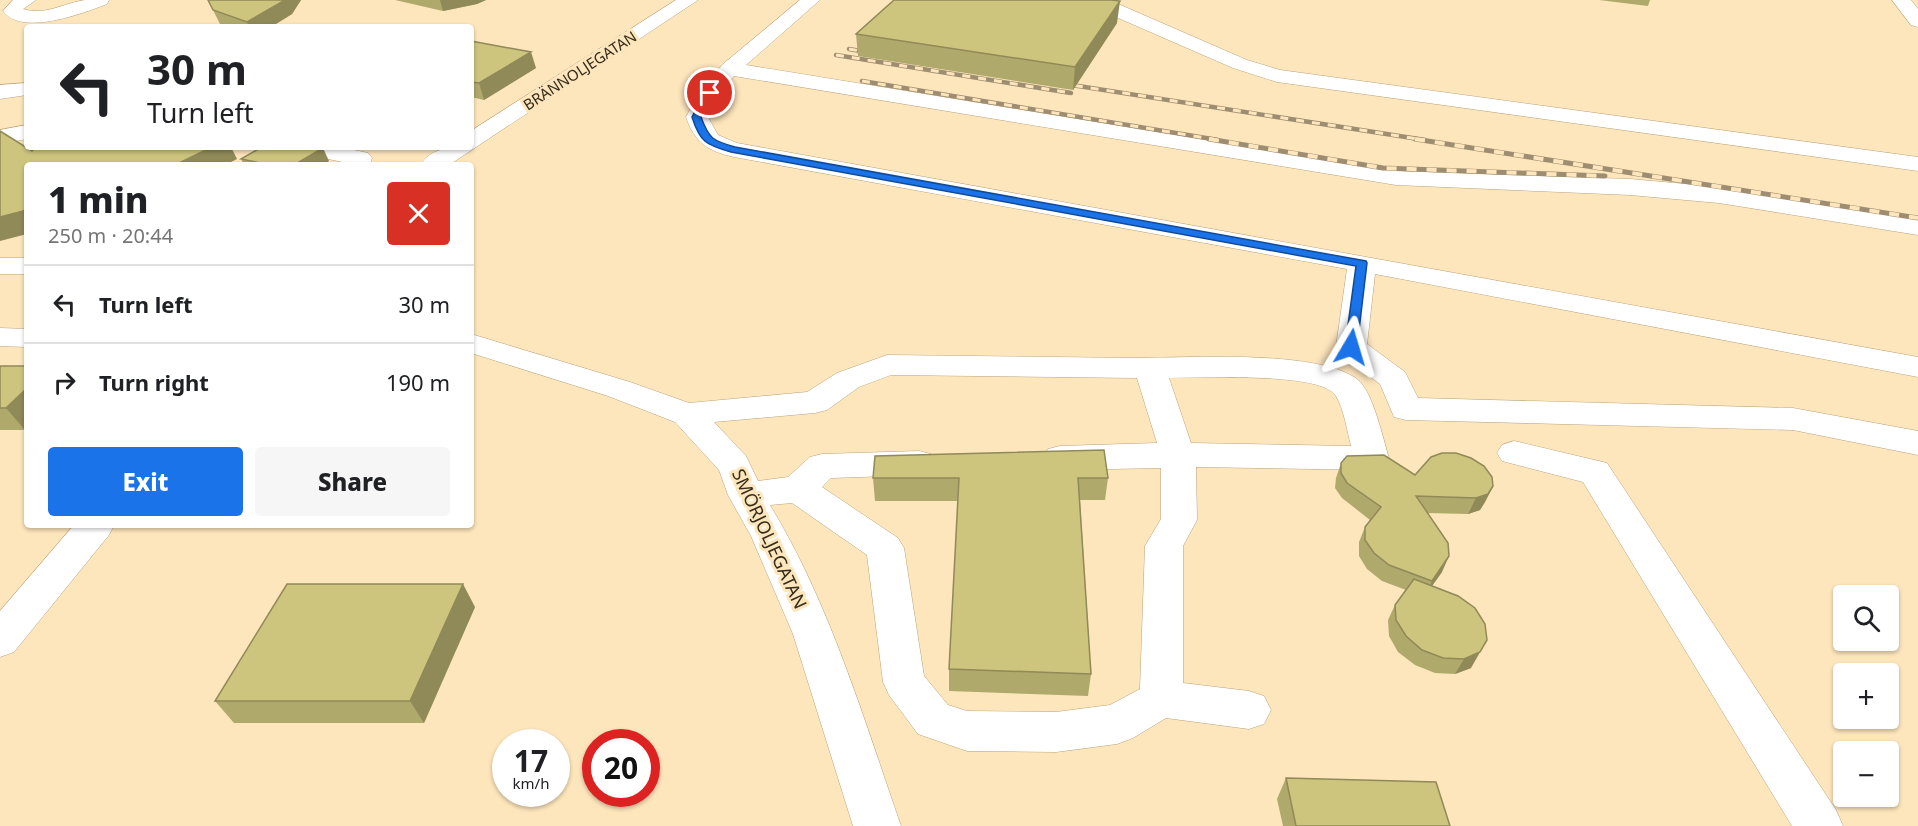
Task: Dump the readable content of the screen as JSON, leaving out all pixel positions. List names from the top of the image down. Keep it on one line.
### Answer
{"streets":{"lane":["BRÄNNOLJEGATAN","SMÖRJOLJEGATAN"]},"page":{"turn":["30 m","Turn left"],"heading":["1 min","250 m · 20:44"],"list":[{"name":"Turn left","value":"30 m"},{"name":"Turn right","value":"190 m"}],"buttons":["Exit","Share"],"map_buttons":["+","−"],"speed":"17 km/h","limit":"20"}}
